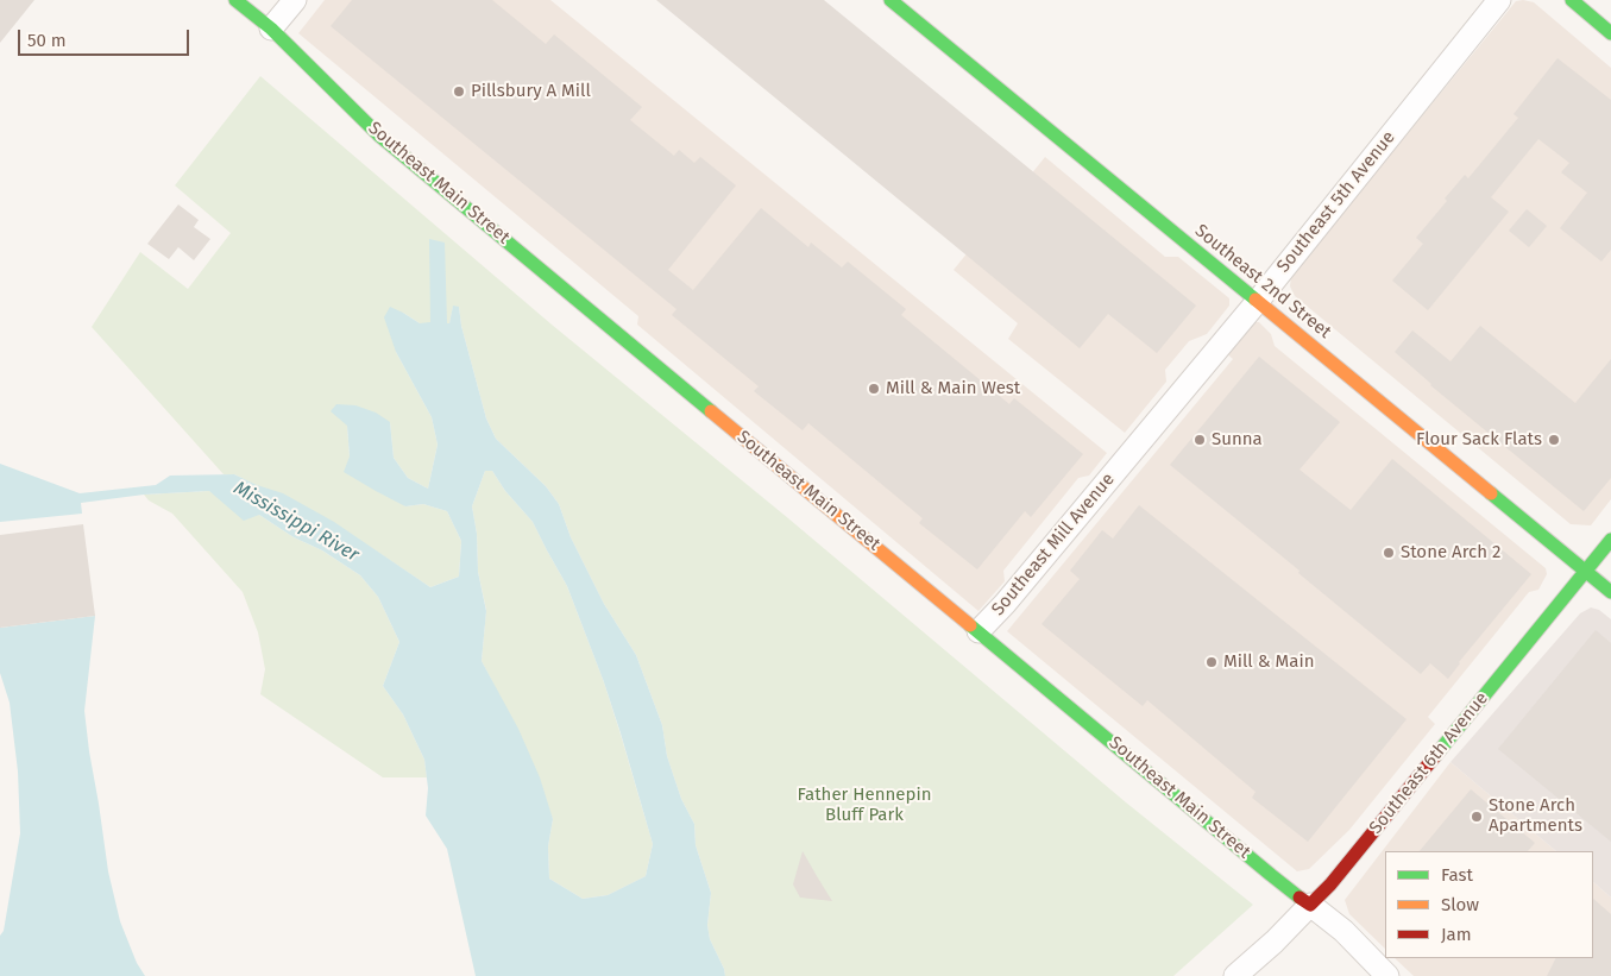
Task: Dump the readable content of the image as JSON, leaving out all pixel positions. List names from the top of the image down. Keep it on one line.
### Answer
{"streets":{"street":["Southeast Main Street","Southeast 5th Avenue","Southeast 2nd Street","Southeast Mill Avenue","Southeast 6th Avenue"]},"crossings":[["Southeast Main Street","Southeast Mill Avenue"],["Southeast Main Street","Southeast 6th Avenue"],["Southeast 5th Avenue","Southeast 2nd Street"],["Southeast 5th Avenue","Southeast Mill Avenue"],["Southeast 2nd Street","Southeast 6th Avenue"]],"water":["Mississippi River"],"parks":["Father Hennepin Bluff Park"],"places":["Pillsbury A Mill","Mill & Main West","Sunna","Flour Sack Flats","Stone Arch 2","Mill & Main","Stone Arch Apartments"],"legend":["Fast","Slow","Jam"],"scale_bar":"50 m"}
